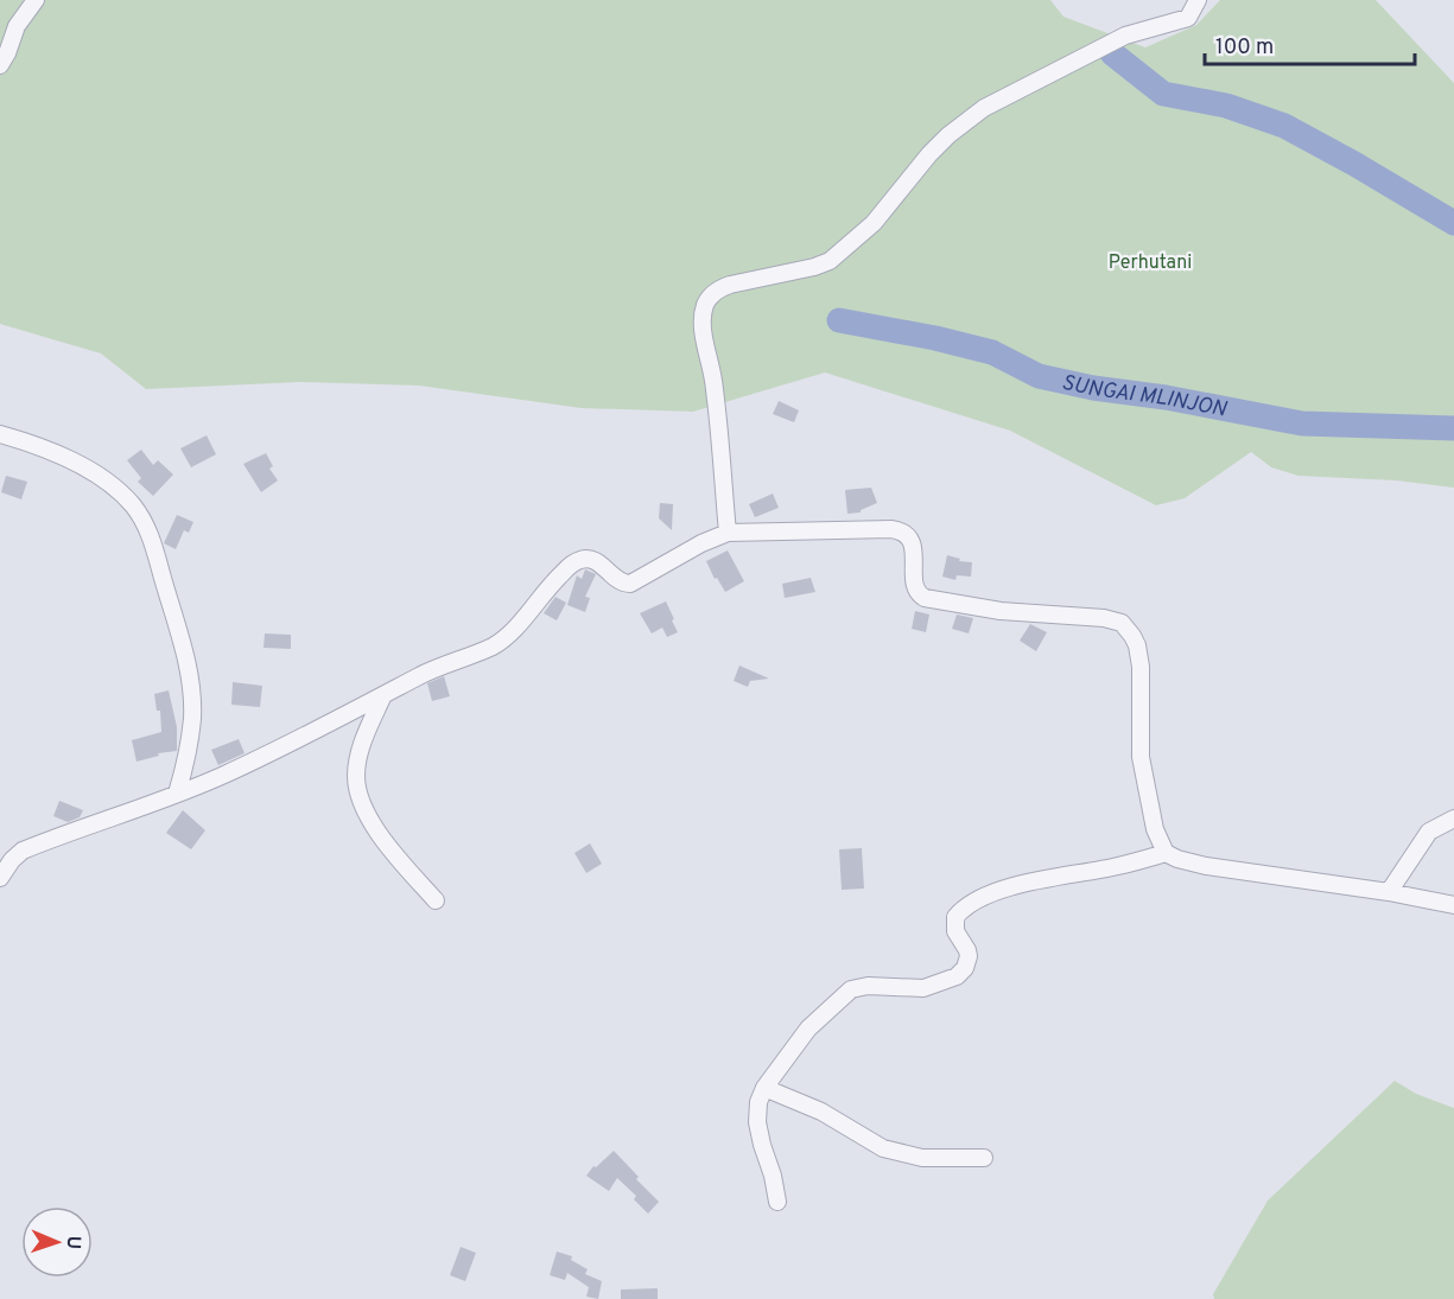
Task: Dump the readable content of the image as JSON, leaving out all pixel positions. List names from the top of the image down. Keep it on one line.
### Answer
{"water":["SUNGAI MLINJON"],"parks":["Perhutani"],"scale_bar":"100 m","north":"right"}
